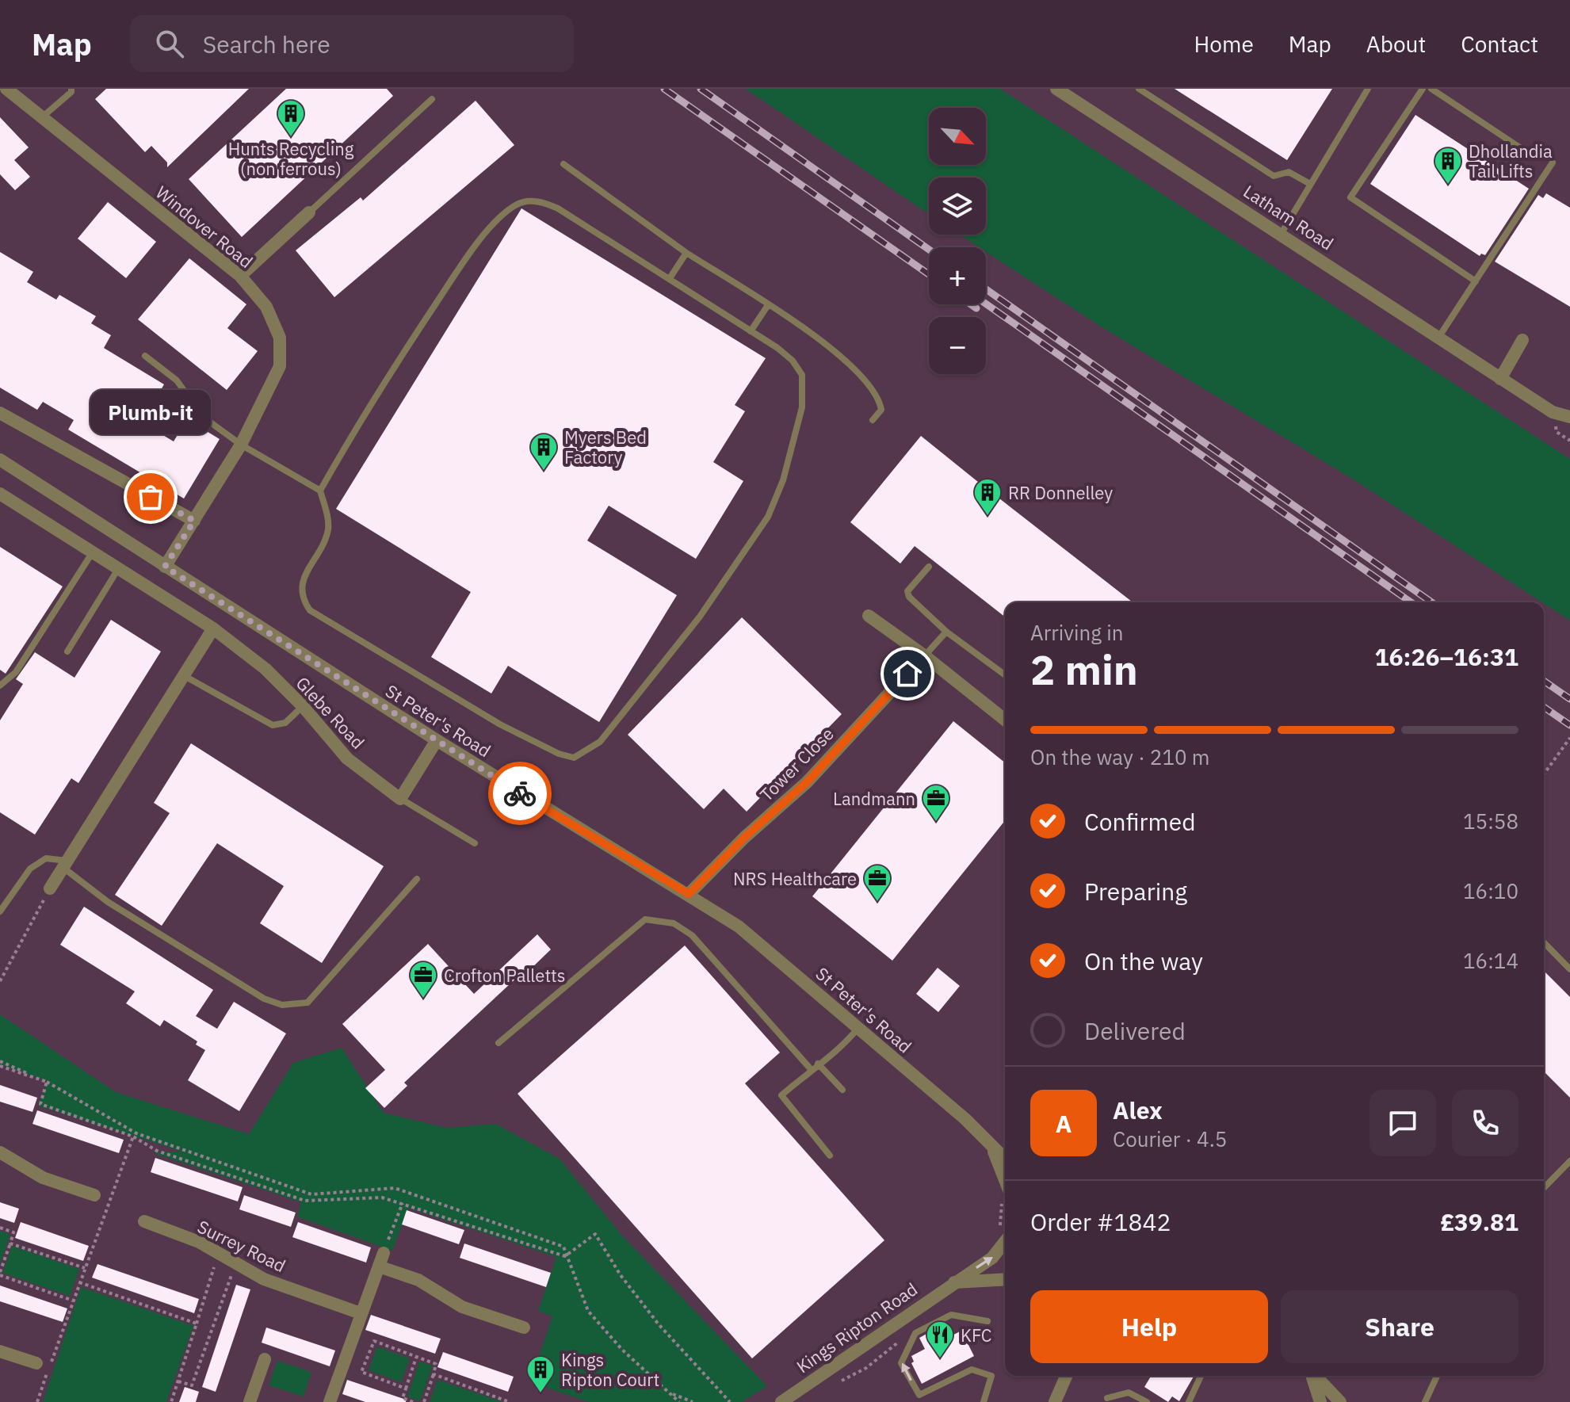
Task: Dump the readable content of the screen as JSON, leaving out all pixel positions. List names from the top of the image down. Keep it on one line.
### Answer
{"streets":{"street":["Latham Road","Windover Road","Glebe Road","St Peter's Road","Tower Close","Surrey Road","Kings Ripton Road"]},"crossings":[["Windover Road","St Peter's Road"],["St Peter's Road","Tower Close"]],"places":{"building":["Hunts Recycling (non ferrous)","Dhollandia Tail Lifts","Myers Bed Factory","RR Donnelley","Kings Ripton Court"],"other":["Plumb-it"],"office":["Landmann","NRS Healthcare","Crofton Palletts"],"restaurant":["KFC"]},"north":"bottom right","page":{"header":"Map","search":"Search here","nav":["Home","Map","About","Contact"],"map_buttons":["+","−"],"bubble":"Plumb-it","heading":["2 min","Arriving in","16:26–16:31"],"panel":["Alex","Courier · 4.5","Order #1842","£39.81"],"bar":"On the way · 210 m","list":[["Confirmed","15:58"],["Preparing","16:10"],["On the way","16:14"],"Delivered"],"round":"A","buttons":["Help","Share"]}}
